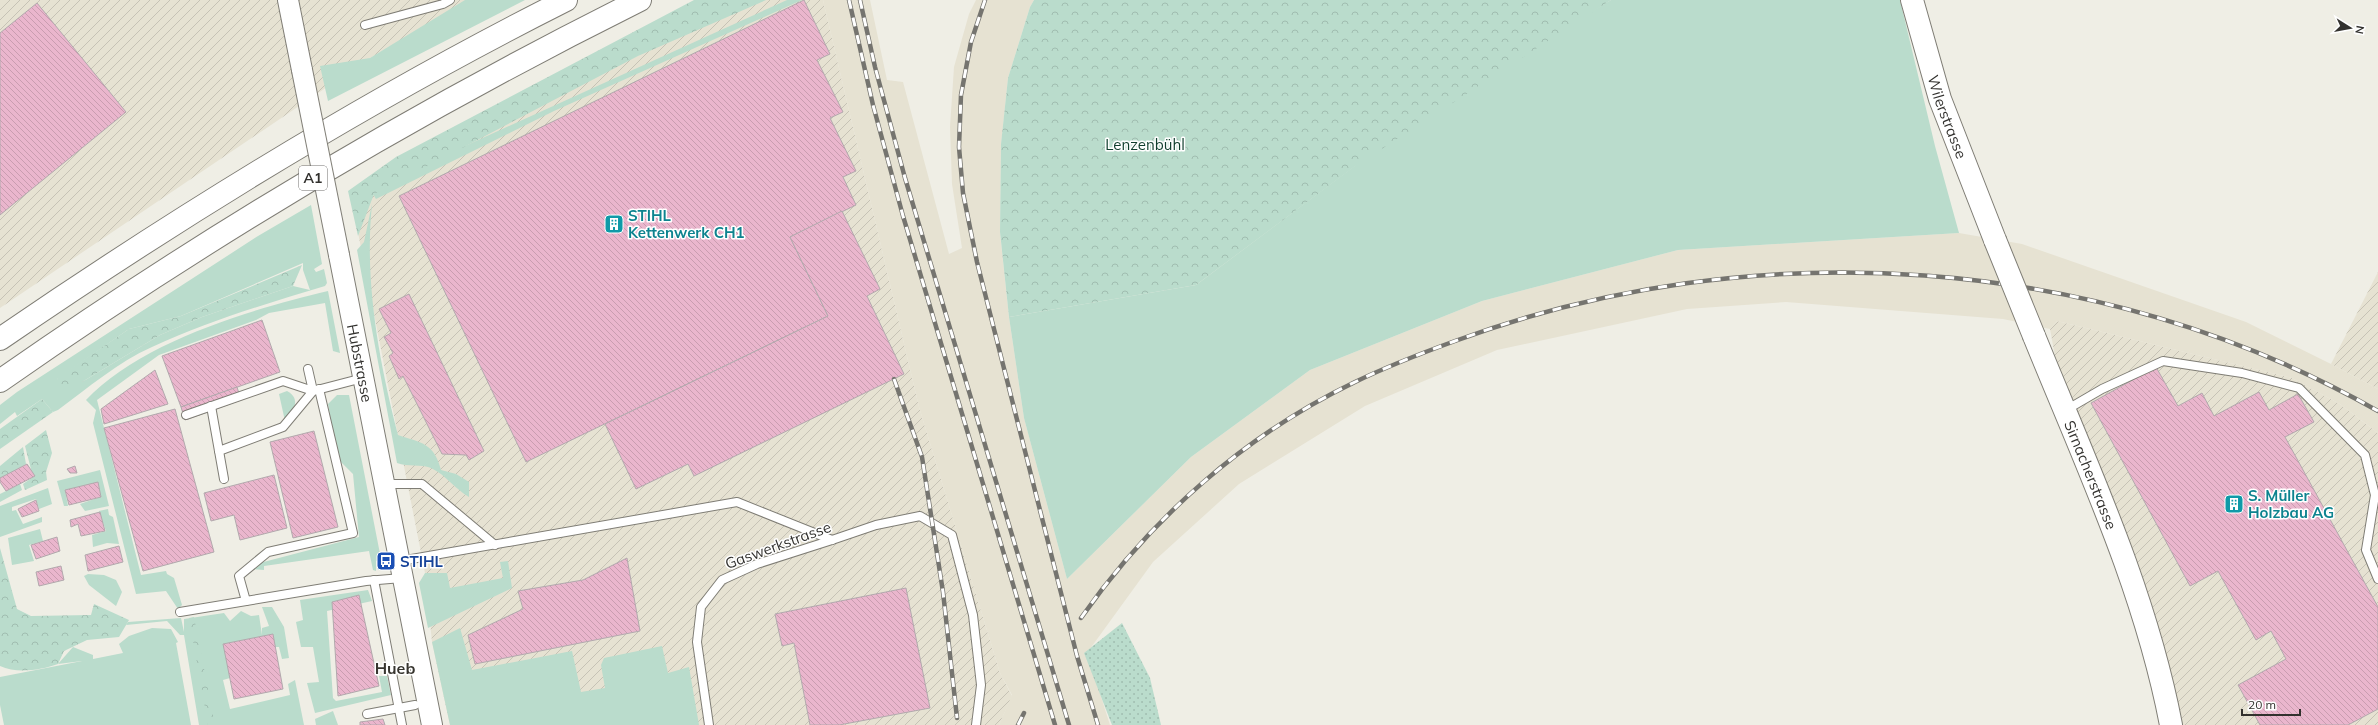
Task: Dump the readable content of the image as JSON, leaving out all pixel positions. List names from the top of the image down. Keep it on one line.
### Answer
{"streets":{"main road":["Wilerstrasse","A1","Sirnacherstrasse"],"street":["Hubstrasse"],"lane":["Gaswerkstrasse"]},"crossings":[["Wilerstrasse","Sirnacherstrasse"]],"districts":["Hueb"],"parks":["Lenzenbühl"],"places":{"building":["STIHL Kettenwerk CH1","S. Müller Holzbau AG"],"bus stop":["STIHL"]},"scale_bar":"20 m","north":"right"}
